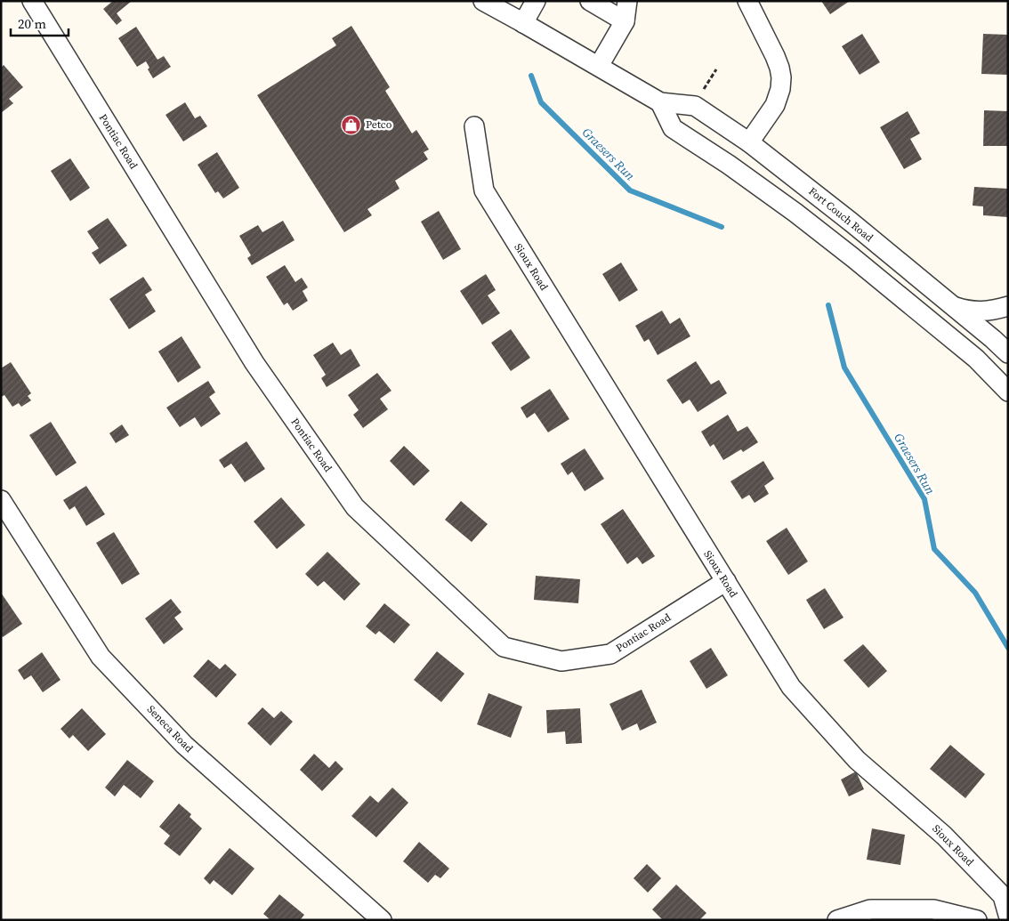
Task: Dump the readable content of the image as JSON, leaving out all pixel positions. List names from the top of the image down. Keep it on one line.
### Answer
{"streets":{"street":["Pontiac Road","Fort Couch Road","Sioux Road","Seneca Road"]},"crossings":[["Pontiac Road","Sioux Road"]],"water":["Graesers Run"],"places":{"shop":["Petco"]},"scale_bar":"20 m"}
